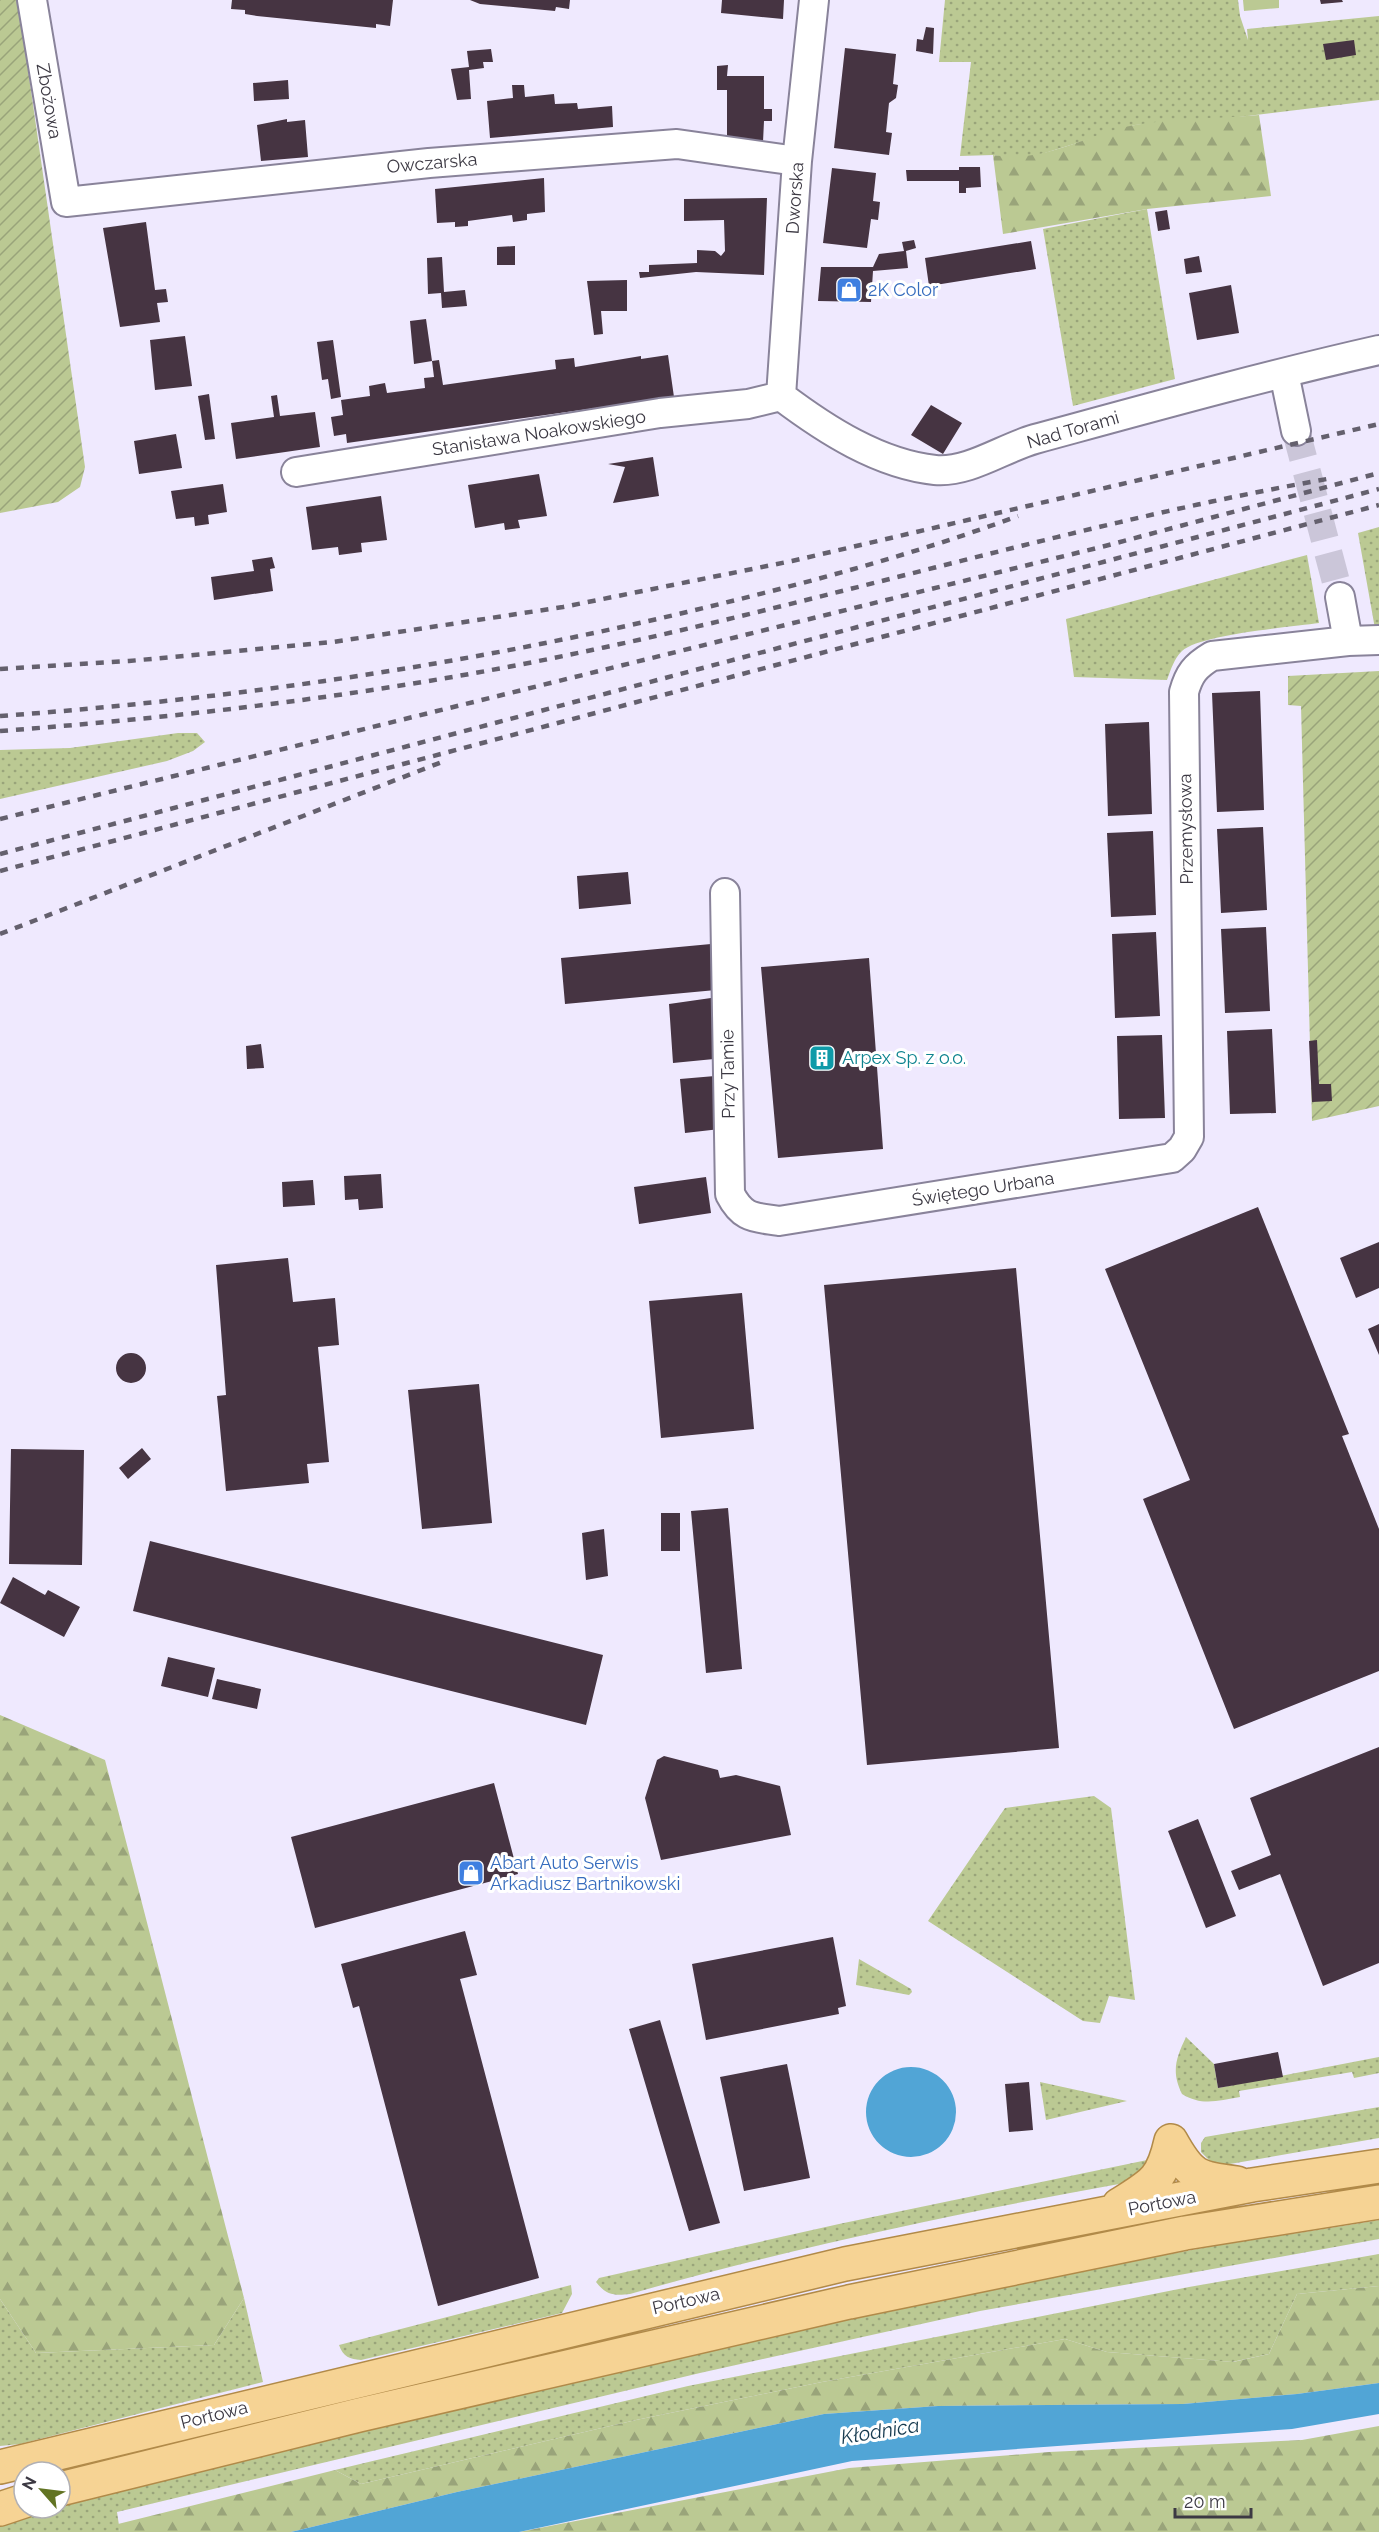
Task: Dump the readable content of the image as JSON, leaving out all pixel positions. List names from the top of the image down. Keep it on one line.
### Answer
{"streets":{"main road":["Portowa"],"street":["Zbożowa","Owczarska","Dworska","Nad Torami","Stanisława Noakowskiego","Przemysłowa","Przy Tamie","Świętego Urbana"]},"crossings":[["Zbożowa","Owczarska"],["Owczarska","Dworska"],["Dworska","Nad Torami"],["Dworska","Stanisława Noakowskiego"],["Nad Torami","Stanisława Noakowskiego"],["Przemysłowa","Świętego Urbana"],["Przy Tamie","Świętego Urbana"]],"water":["Kłodnica"],"places":{"shop":["2K Color","Abart Auto Serwis Arkadiusz Bartnikowski"],"building":["Arpex Sp. z o.o."]},"scale_bar":"20 m","north":"top left"}
